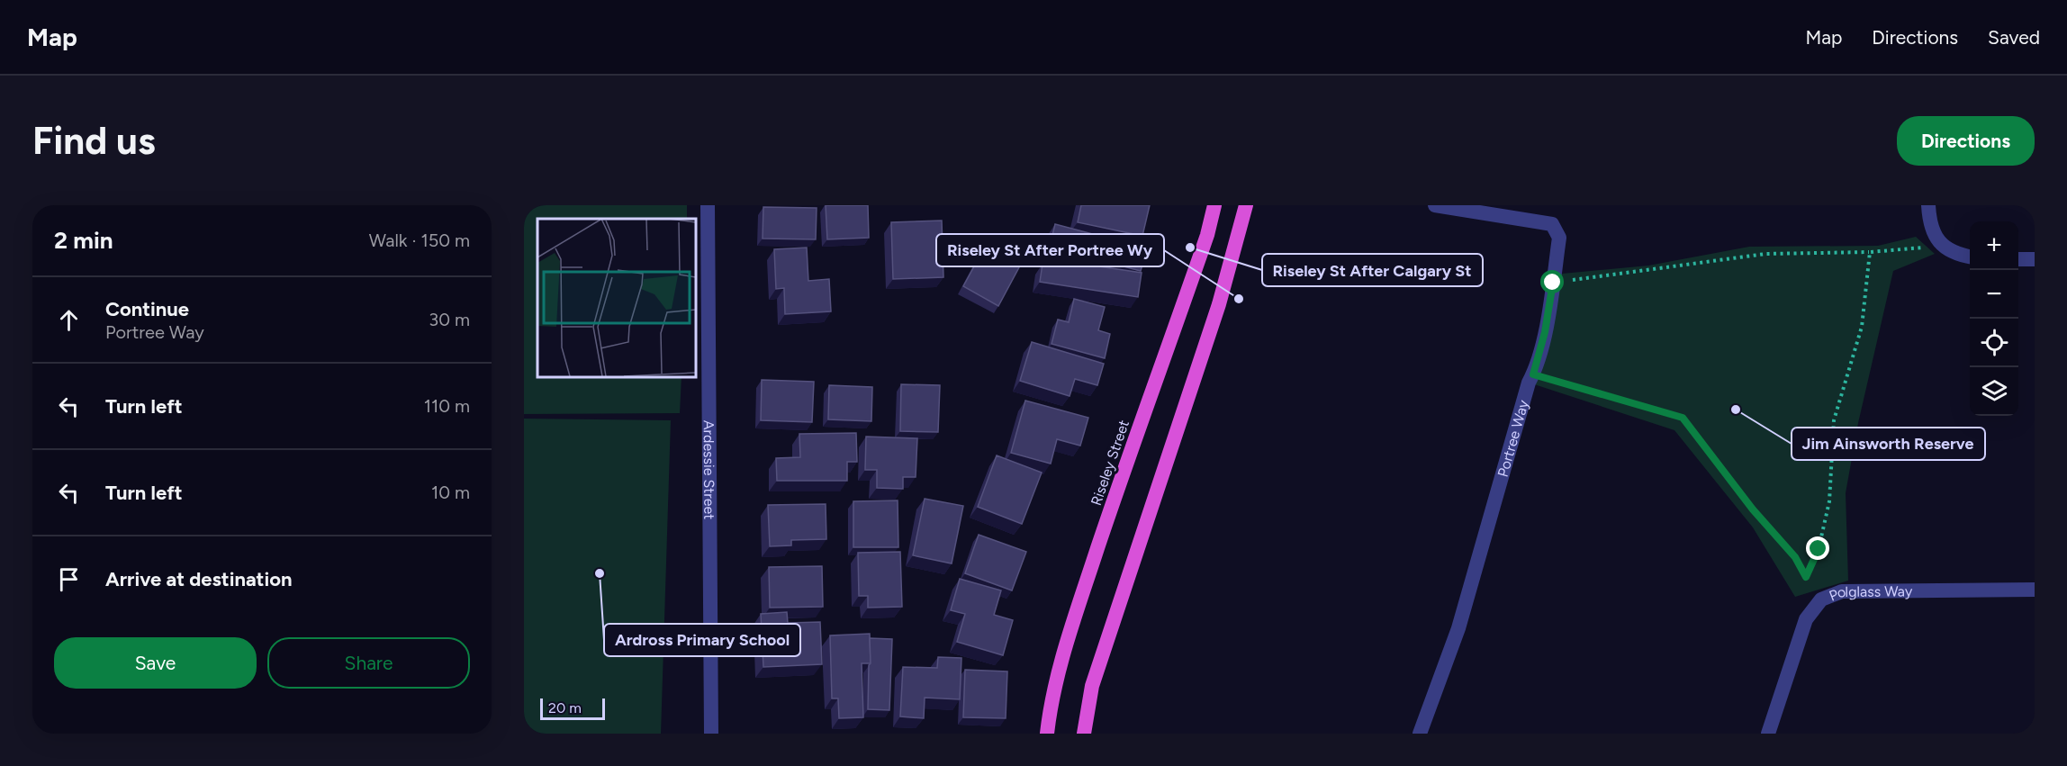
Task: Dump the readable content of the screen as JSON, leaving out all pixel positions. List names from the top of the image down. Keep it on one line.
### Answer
{"streets":{"highway":["Riseley Street"],"street":["Portree Way","Ardessie Street","Polglass Way"]},"places":["Riseley St After Calgary St","Riseley St After Portree Wy","Jim Ainsworth Reserve","Ardross Primary School"],"scale_bar":"20 m","page":{"header":"Map","nav":["Map","Directions","Saved"],"buttons":["Directions",["Save","Share"]],"title":"Find us","heading":["2 min","Walk · 150 m"],"map_buttons":["+","−"],"list":[["Continue","Portree Way","30 m"],["Turn left","110 m"],["Turn left","10 m"],"Arrive at destination"],"scale":"20 m"}}
